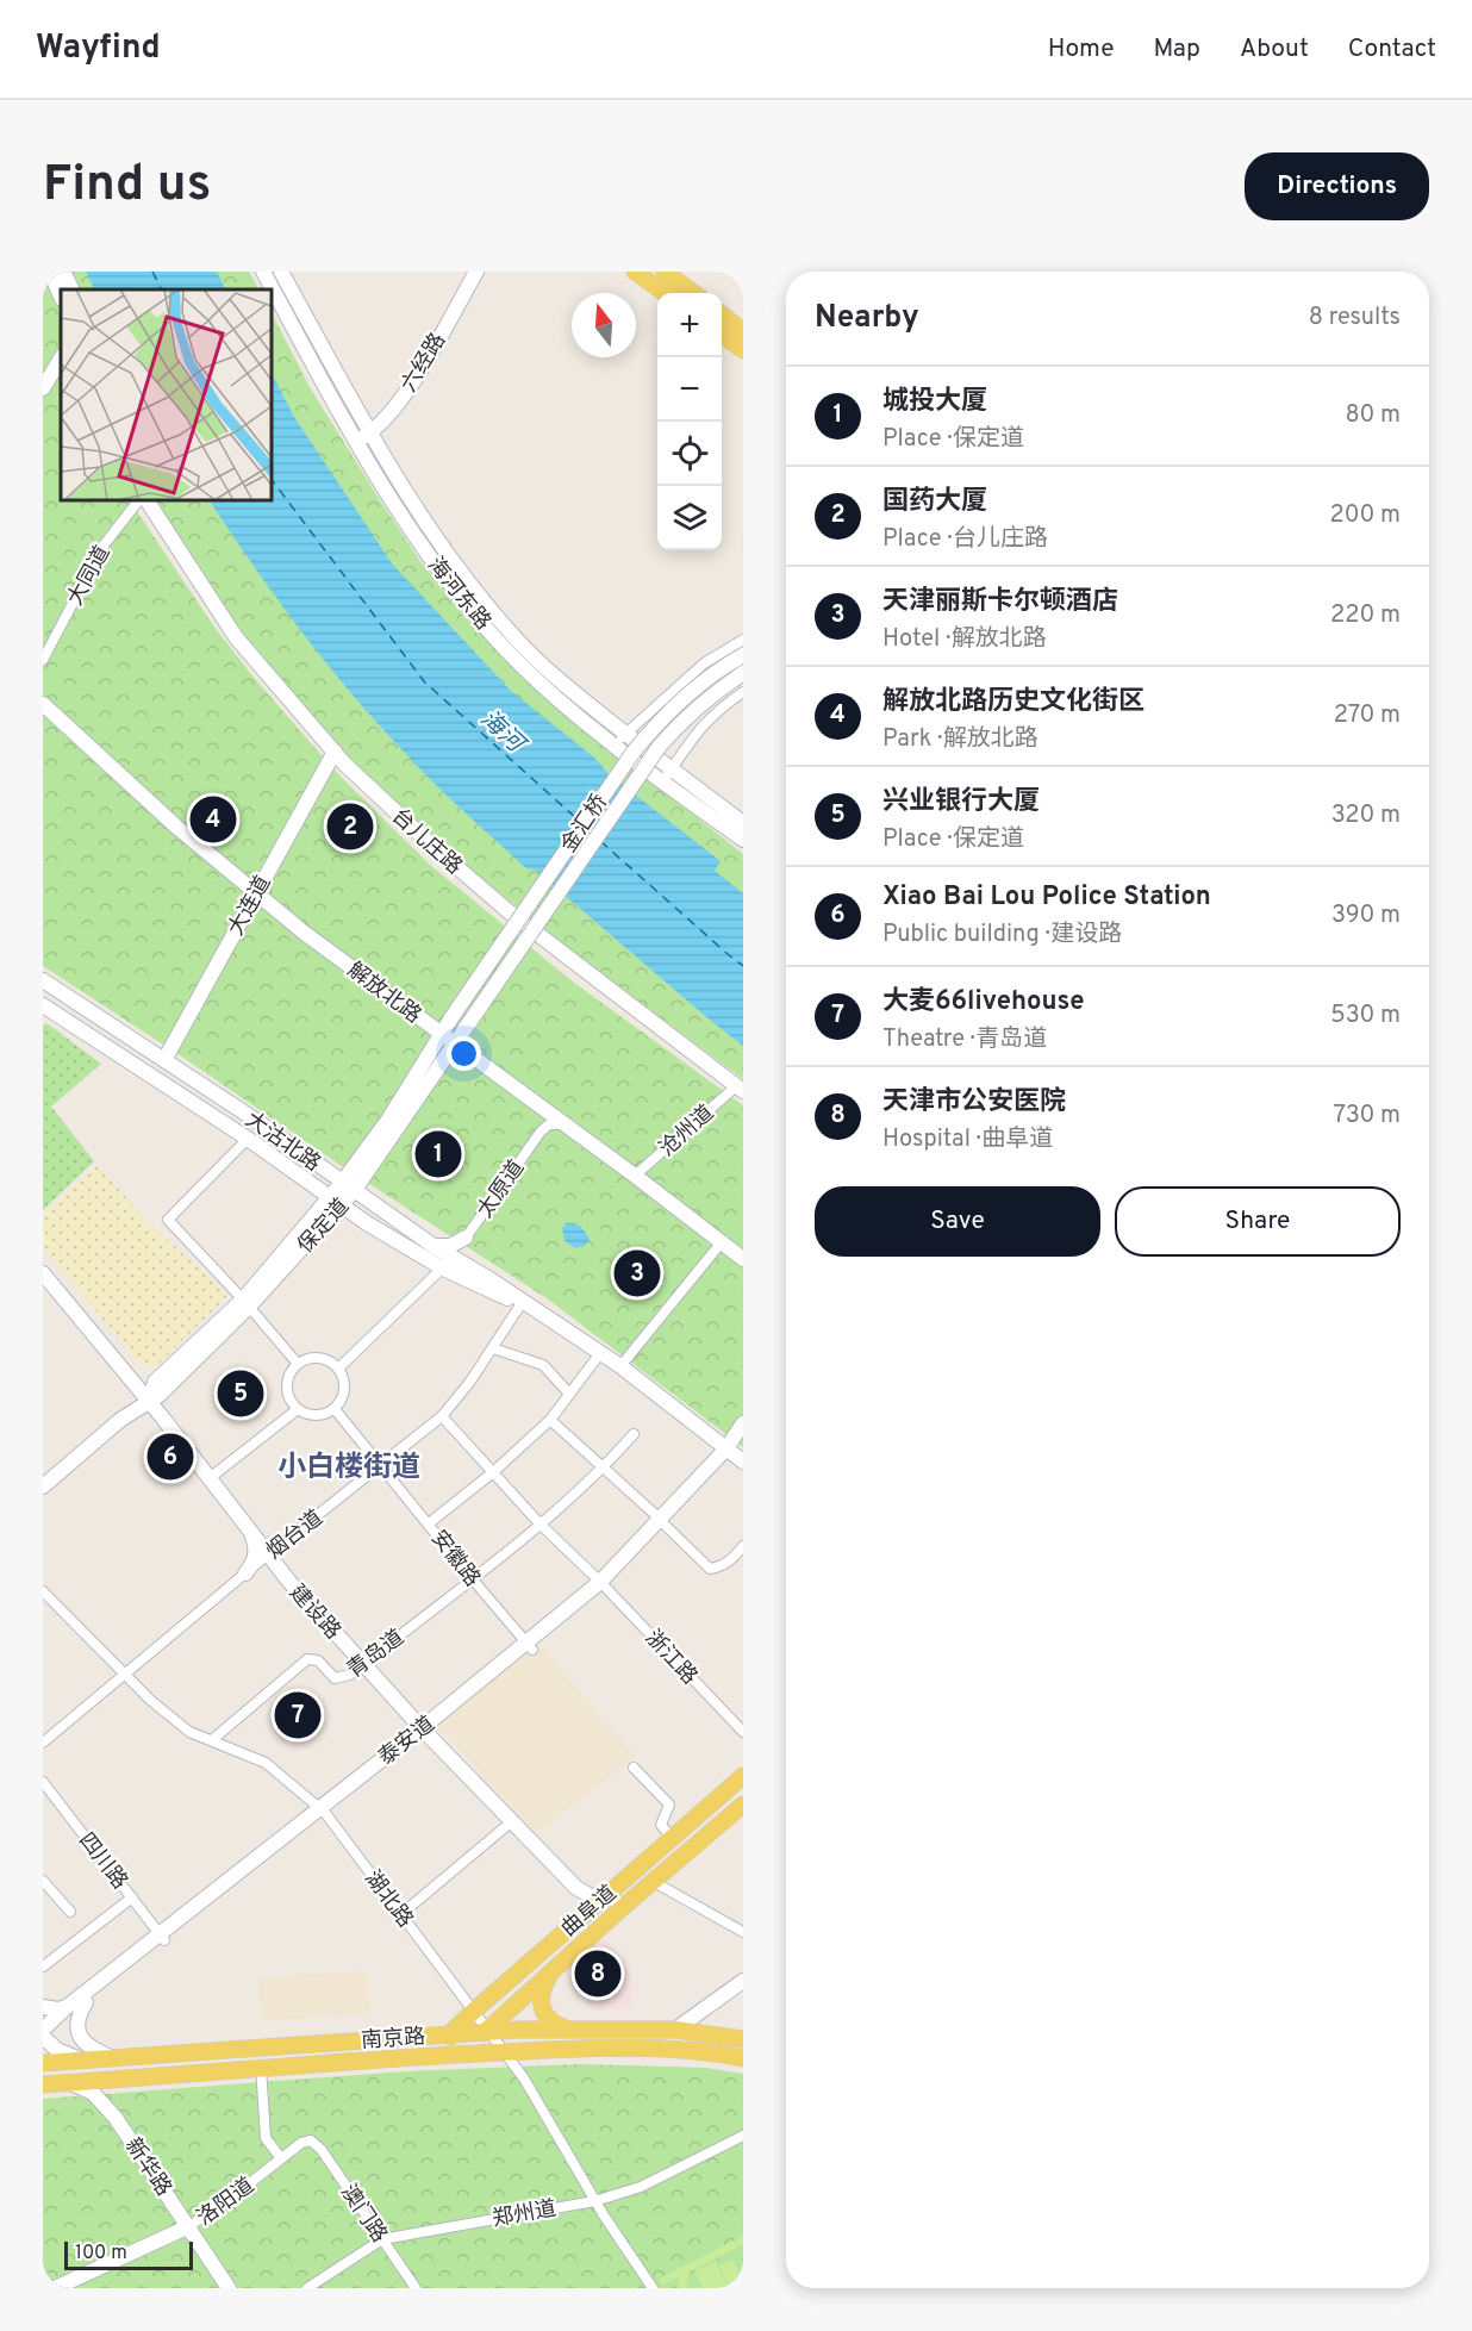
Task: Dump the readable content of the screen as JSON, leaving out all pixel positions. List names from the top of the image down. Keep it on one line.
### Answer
{"streets":{"main road":["曲阜道","南京路"],"street":["六经路","大同道","海河东路","金汇桥","台儿庄路","大连道","解放北路","沧州道","大沽北路","太原道","保定道","烟台道","安徽路","建设路","青岛道","浙江路","泰安道","四川路","湖北路","新华路","洛阳道","澳门路","郑州道"]},"crossings":[["六经路","海河东路"],["金汇桥","解放北路"],["台儿庄路","大连道"],["台儿庄路","沧州道"],["大连道","解放北路"],["大连道","大沽北路"],["解放北路","沧州道"],["解放北路","太原道"],["大沽北路","太原道"],["大沽北路","保定道"],["大沽北路","烟台道"],["大沽北路","泰安道"],["太原道","安徽路"],["保定道","建设路"],["烟台道","安徽路"],["烟台道","建设路"],["烟台道","浙江路"],["烟台道","湖北路"],["安徽路","青岛道"],["安徽路","泰安道"],["建设路","青岛道"],["建设路","泰安道"],["青岛道","浙江路"],["青岛道","湖北路"],["浙江路","泰安道"],["泰安道","四川路"],["泰安道","湖北路"],["湖北路","曲阜道"],["湖北路","南京路"],["湖北路","郑州道"],["曲阜道","南京路"],["南京路","新华路"],["新华路","洛阳道"],["洛阳道","澳门路"],["澳门路","郑州道"]],"districts":["小白楼街道"],"water":["海河"],"scale_bar":"100 m","north":"top","page":{"header":"Wayfind","nav":["Home","Map","About","Contact"],"buttons":["Directions",["Save","Share"]],"title":"Find us","heading":["Nearby","8 results"],"map_buttons":["+","−"],"list":[{"mark":"1","name":"城投大厦","note":"Place · 保定道","value":"80 m"},{"mark":"2","name":"国药大厦","note":"Place · 台儿庄路","value":"200 m"},{"mark":"3","name":"天津丽斯卡尔顿酒店","note":"Hotel · 解放北路","value":"220 m"},{"mark":"4","name":"解放北路历史文化街区","note":"Park · 解放北路","value":"270 m"},{"mark":"5","name":"兴业银行大厦","note":"Place · 保定道","value":"320 m"},{"mark":"6","name":"Xiao Bai Lou Police Station","note":"Public building · 建设路","value":"390 m"},{"mark":"7","name":"大麦66livehouse","note":"Theatre · 青岛道","value":"530 m"},{"mark":"8","name":"天津市公安医院","note":"Hospital · 曲阜道","value":"730 m"}],"pins":["4","2","1","3","5","6","7","8"],"scale":"100 m"}}
